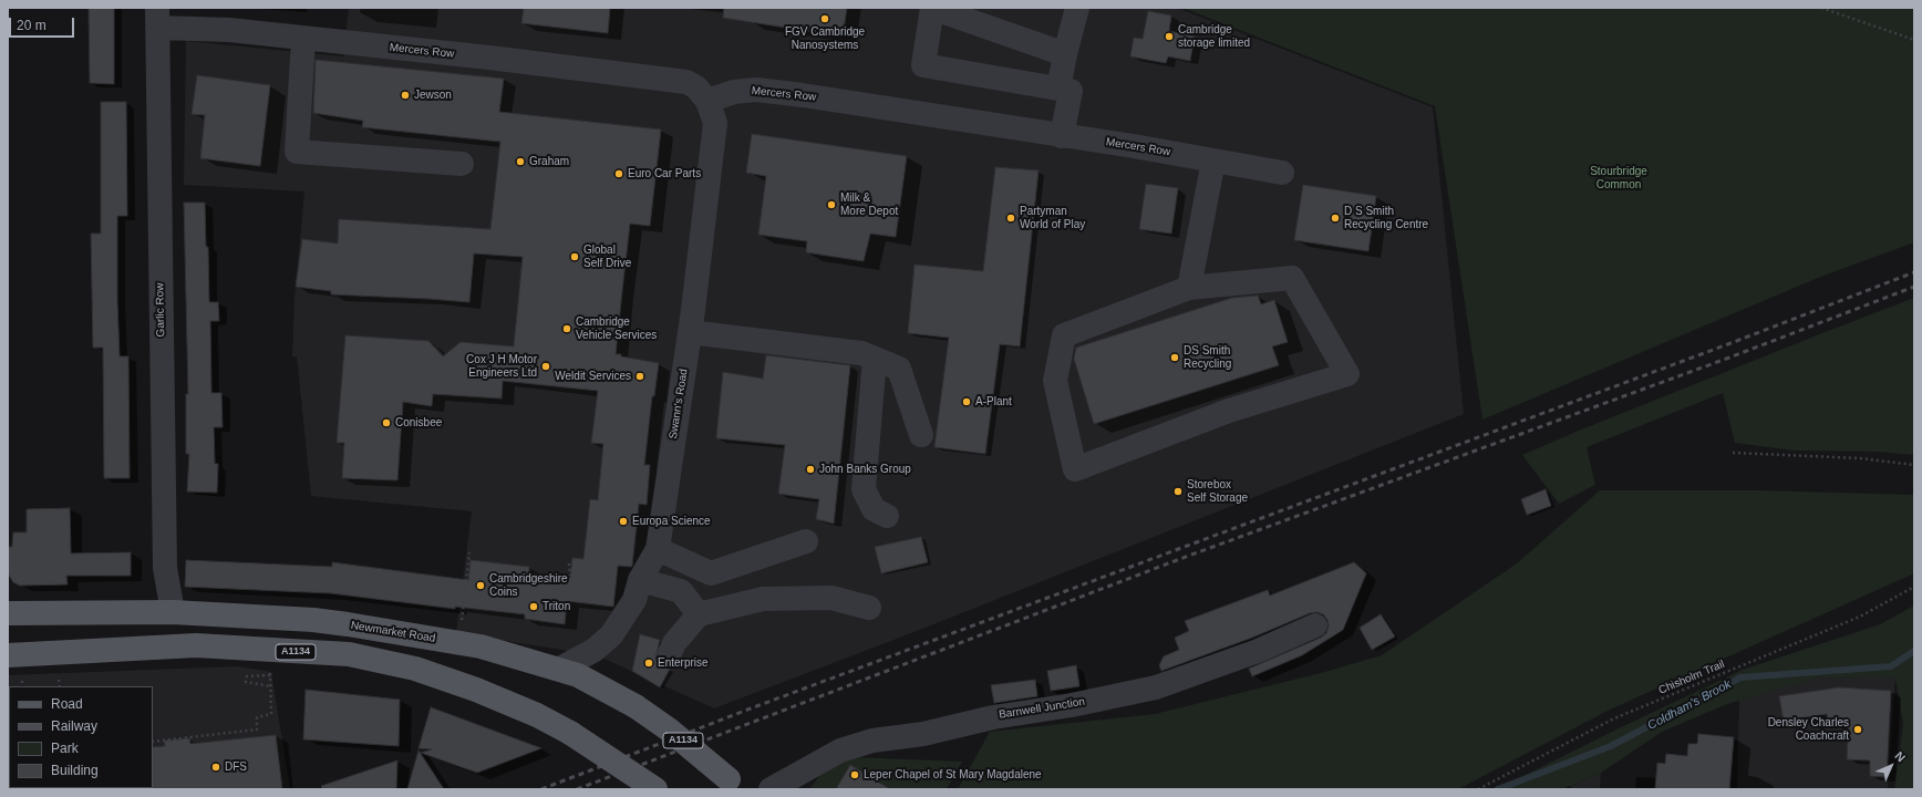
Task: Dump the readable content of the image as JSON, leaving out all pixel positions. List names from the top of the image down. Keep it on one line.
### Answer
{"streets":{"main road":["Newmarket Road","A1134"],"street":["Mercers Row","Garlic Row","Swann's Road","Barnwell Junction"],"path":["Chisholm Trail"]},"crossings":[["Mercers Row","Garlic Row"],["Mercers Row","Swann's Road"],["Garlic Row","Newmarket Road"],["Swann's Road","Newmarket Road"]],"water":["Coldham's Brook"],"parks":["Stourbridge Common"],"places":["FGV Cambridge Nanosystems","Cambridge storage limited","Jewson","Graham","Euro Car Parts","Milk & More Depot","Partyman World of Play","D S Smith Recycling Centre","Global Self Drive","Cambridge Vehicle Services","DS Smith Recycling","Cox J H Motor Engineers Ltd","Weldit Services","A-Plant","Conisbee","John Banks Group","Storebox Self Storage","Europa Science","Cambridgeshire Coins","Triton","Enterprise","Densley Charles Coachcraft","DFS","Leper Chapel of St Mary Magdalene"],"legend":["Road","Railway","Park","Building"],"scale_bar":"20 m","north":"top right"}
